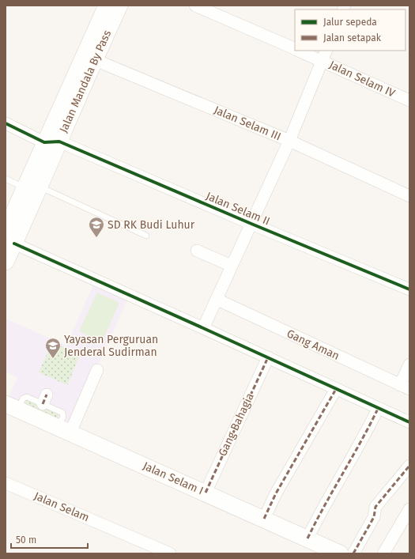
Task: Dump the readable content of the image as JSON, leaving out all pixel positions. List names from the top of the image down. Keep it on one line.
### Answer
{"streets":{"street":["Jalan Selam IV","Jalan Mandala By Pass","Jalan Selam III","Jalan Selam II","Gang Aman","Gang Bahagia","Jalan Selam I","Jalan Selam"]},"crossings":[["Jalan Mandala By Pass","Jalan Selam III"],["Jalan Mandala By Pass","Jalan Selam II"],["Gang Bahagia","Jalan Selam I"]],"places":{"school or university":["SD RK Budi Luhur","Yayasan Perguruan Jenderal Sudirman"]},"legend":["Jalur sepeda","Jalan setapak"],"scale_bar":"50 m"}
